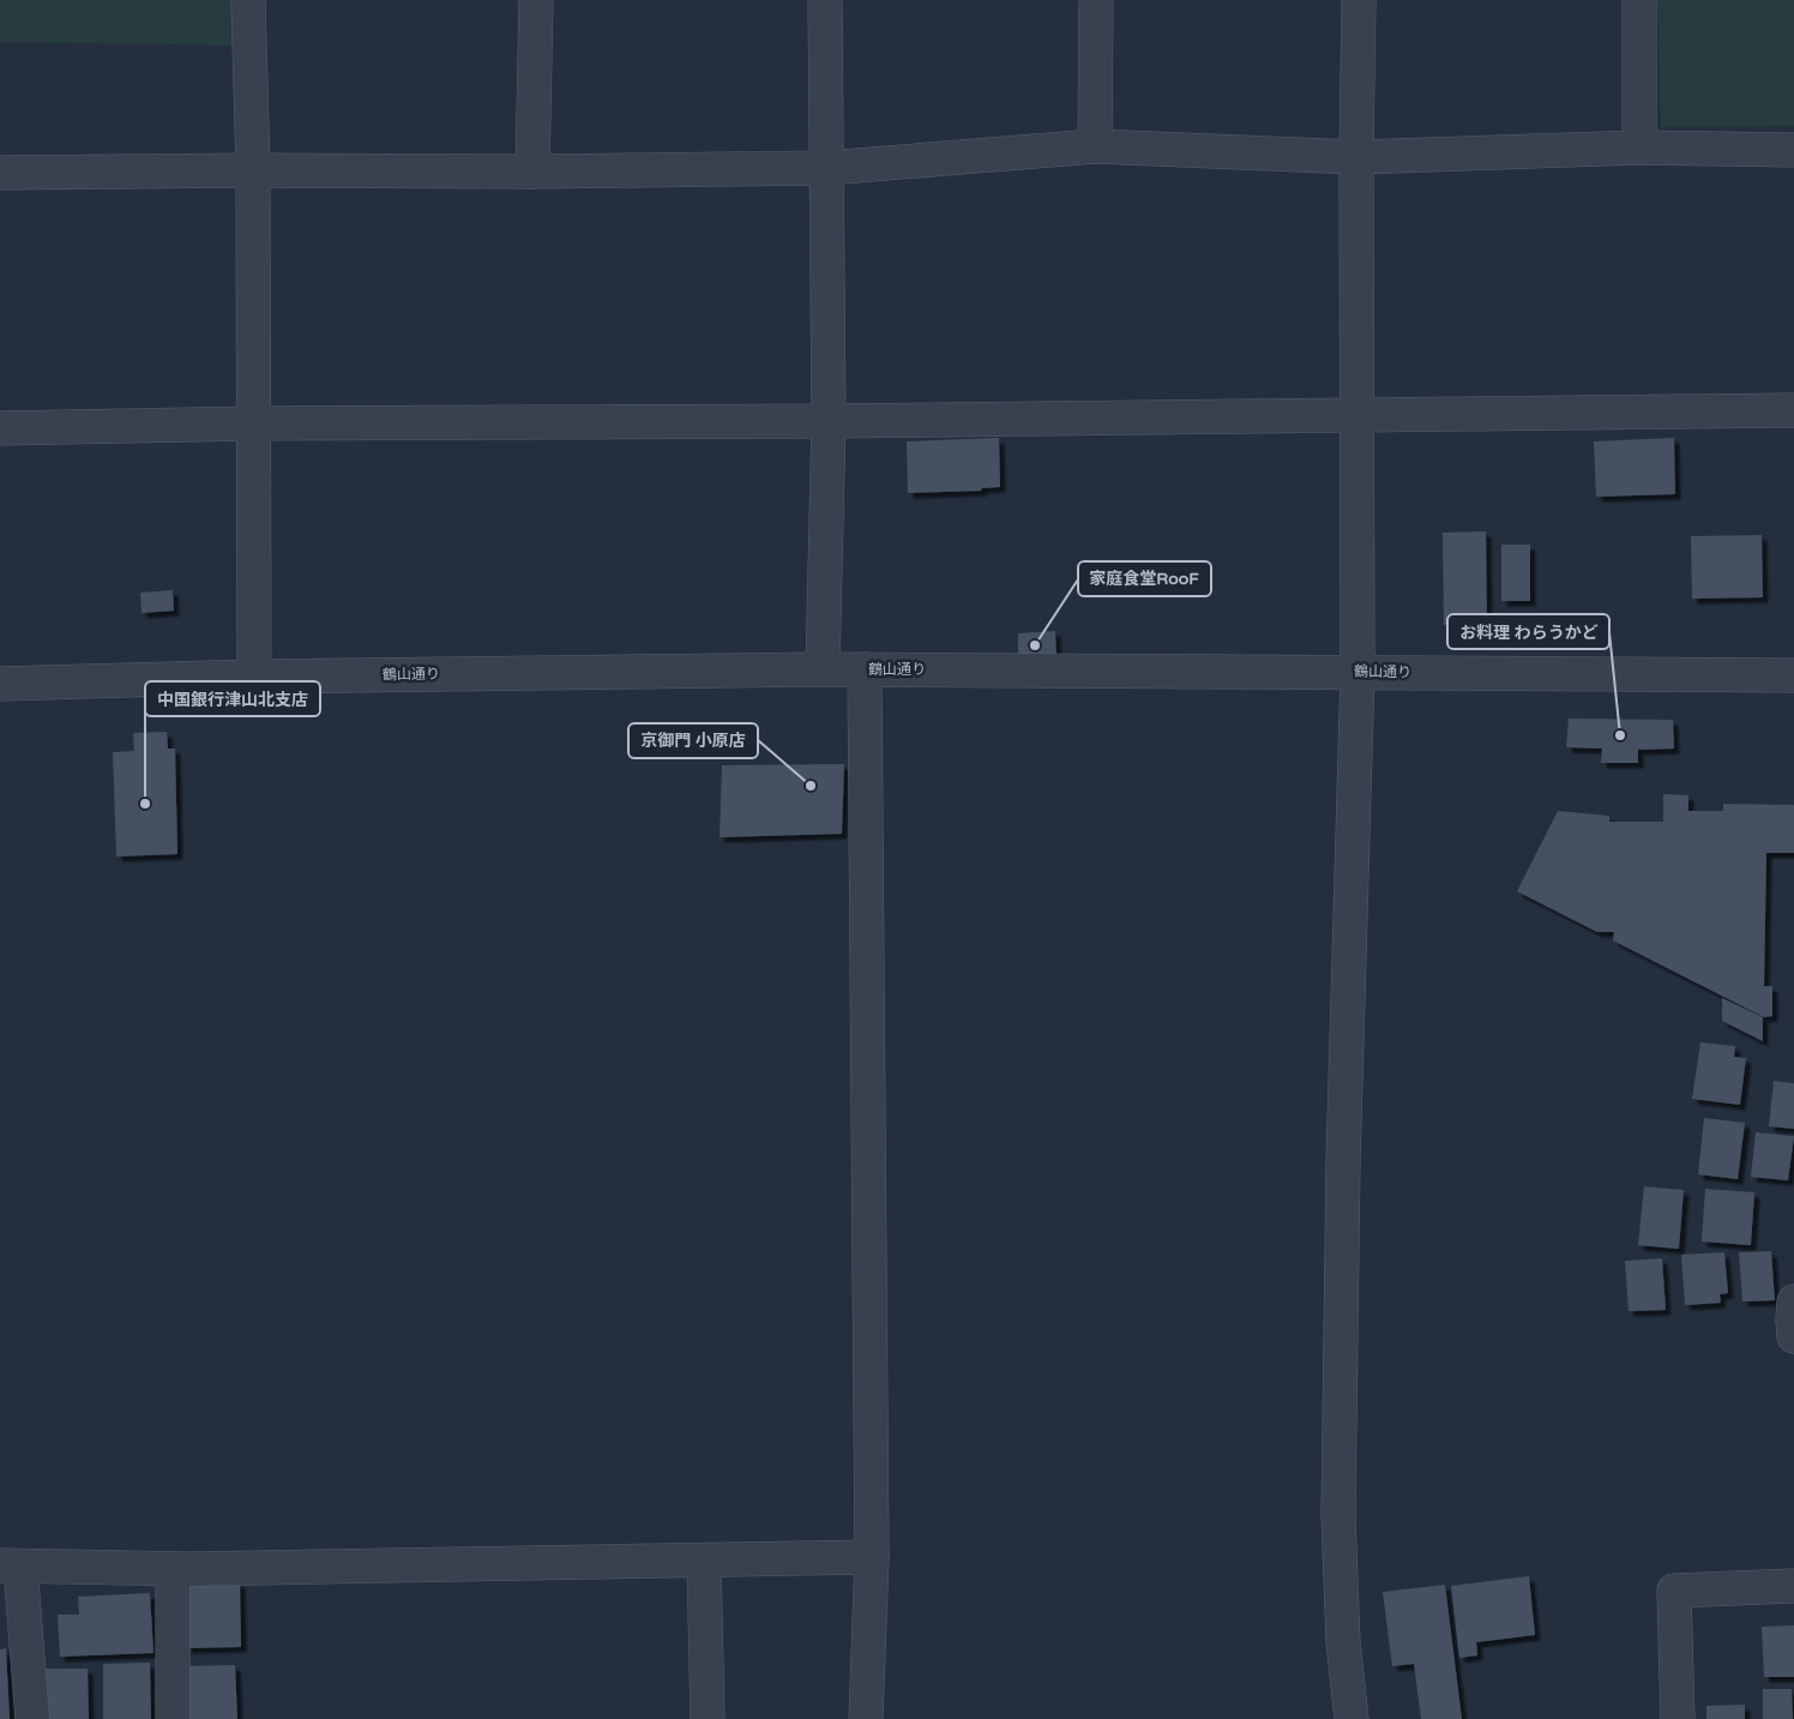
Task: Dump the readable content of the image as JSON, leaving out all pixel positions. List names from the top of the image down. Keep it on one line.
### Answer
{"streets":{"street":["鶴山通り"]},"places":["家庭食堂RooF","お料理 わらうかど","京御門 小原店","中国銀行津山北支店"]}
